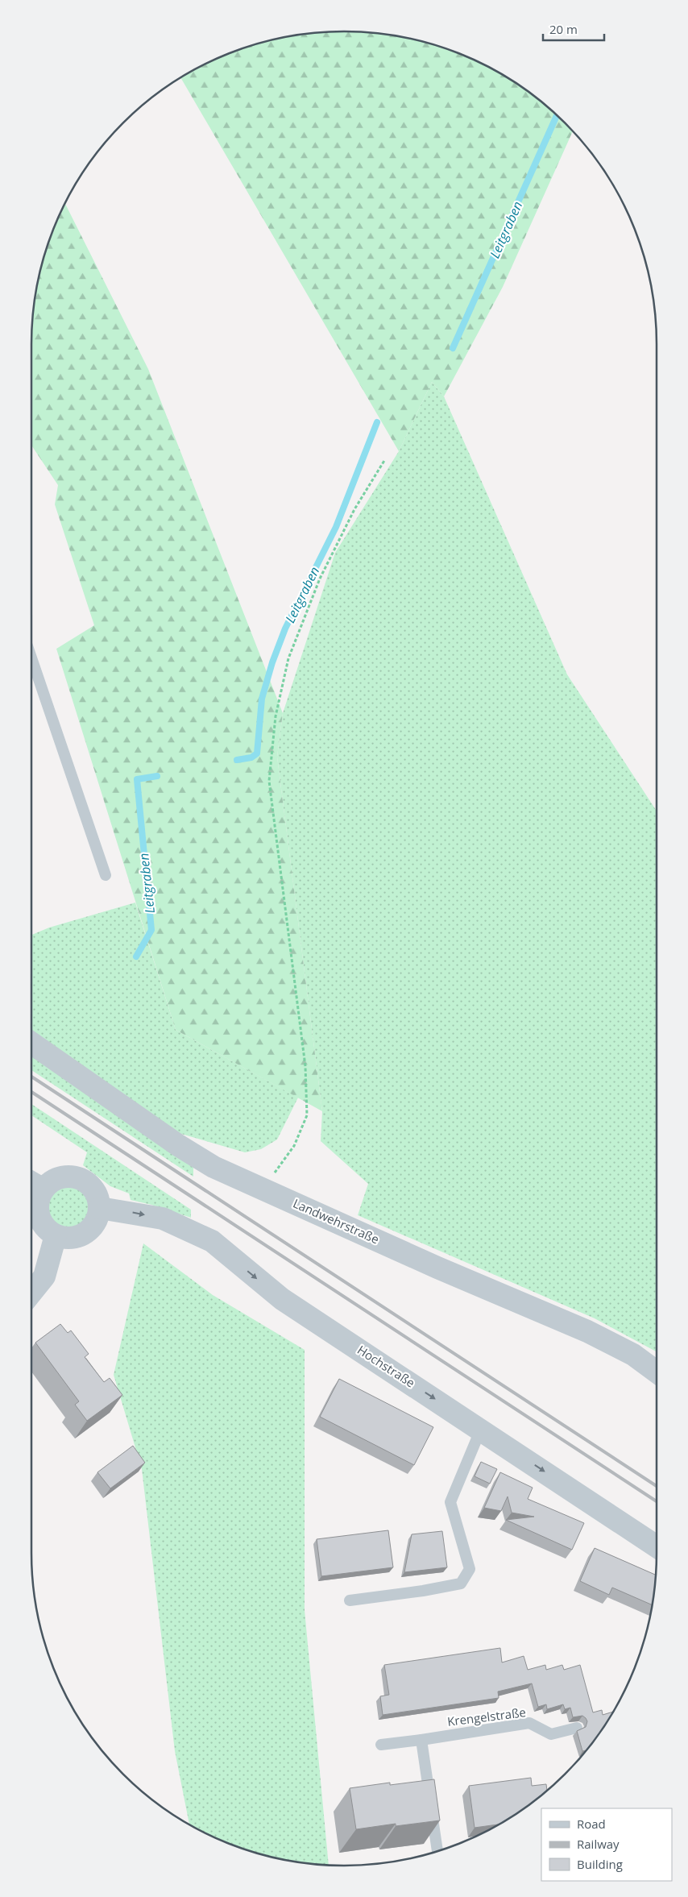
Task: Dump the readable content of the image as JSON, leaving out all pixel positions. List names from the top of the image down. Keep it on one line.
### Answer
{"streets":{"street":["Landwehrstraße","Hochstraße"],"lane":["Krengelstraße"]},"one_way":["Hochstraße"],"water":["Leitgraben"],"legend":["Road","Railway","Building"],"scale_bar":"20 m"}
